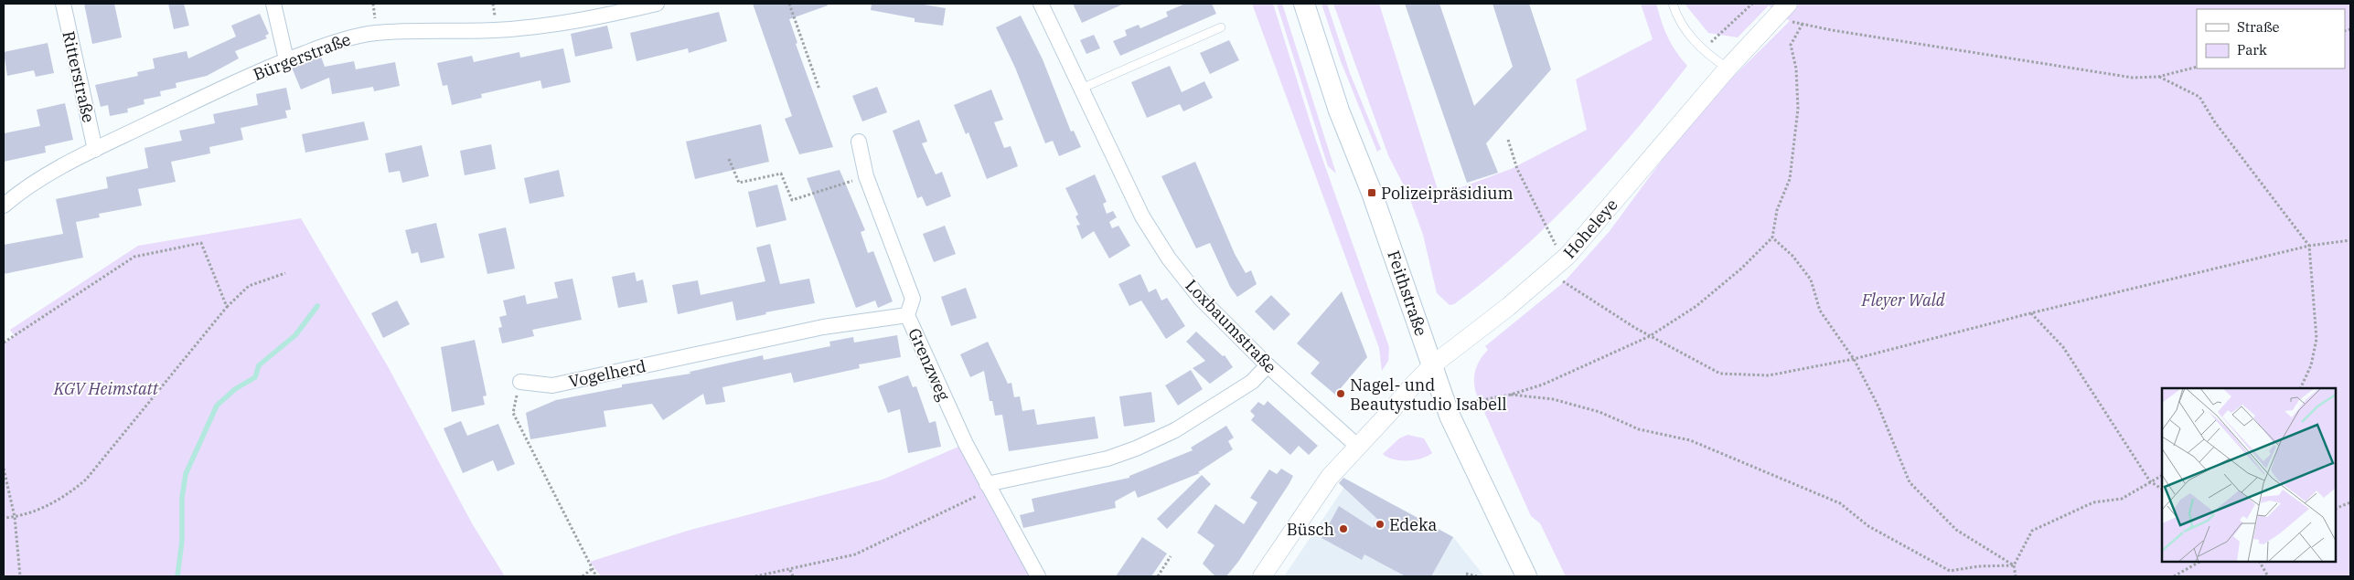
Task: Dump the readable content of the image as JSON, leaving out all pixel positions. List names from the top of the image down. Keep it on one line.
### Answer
{"streets":{"main road":["Feithstraße"],"street":["Bürgerstraße","Ritterstraße","Hoheleye","Loxbaumstraße","Grenzweg","Vogelherd"]},"crossings":[["Bürgerstraße","Ritterstraße"],["Hoheleye","Feithstraße"],["Hoheleye","Loxbaumstraße"],["Grenzweg","Vogelherd"]],"parks":["Fleyer Wald","KGV Heimstatt"],"places":{"transit":["Polizeipräsidium"],"other":["Nagel- und Beautystudio Isabell","Edeka","Büsch"]},"legend":["Straße","Park"]}
